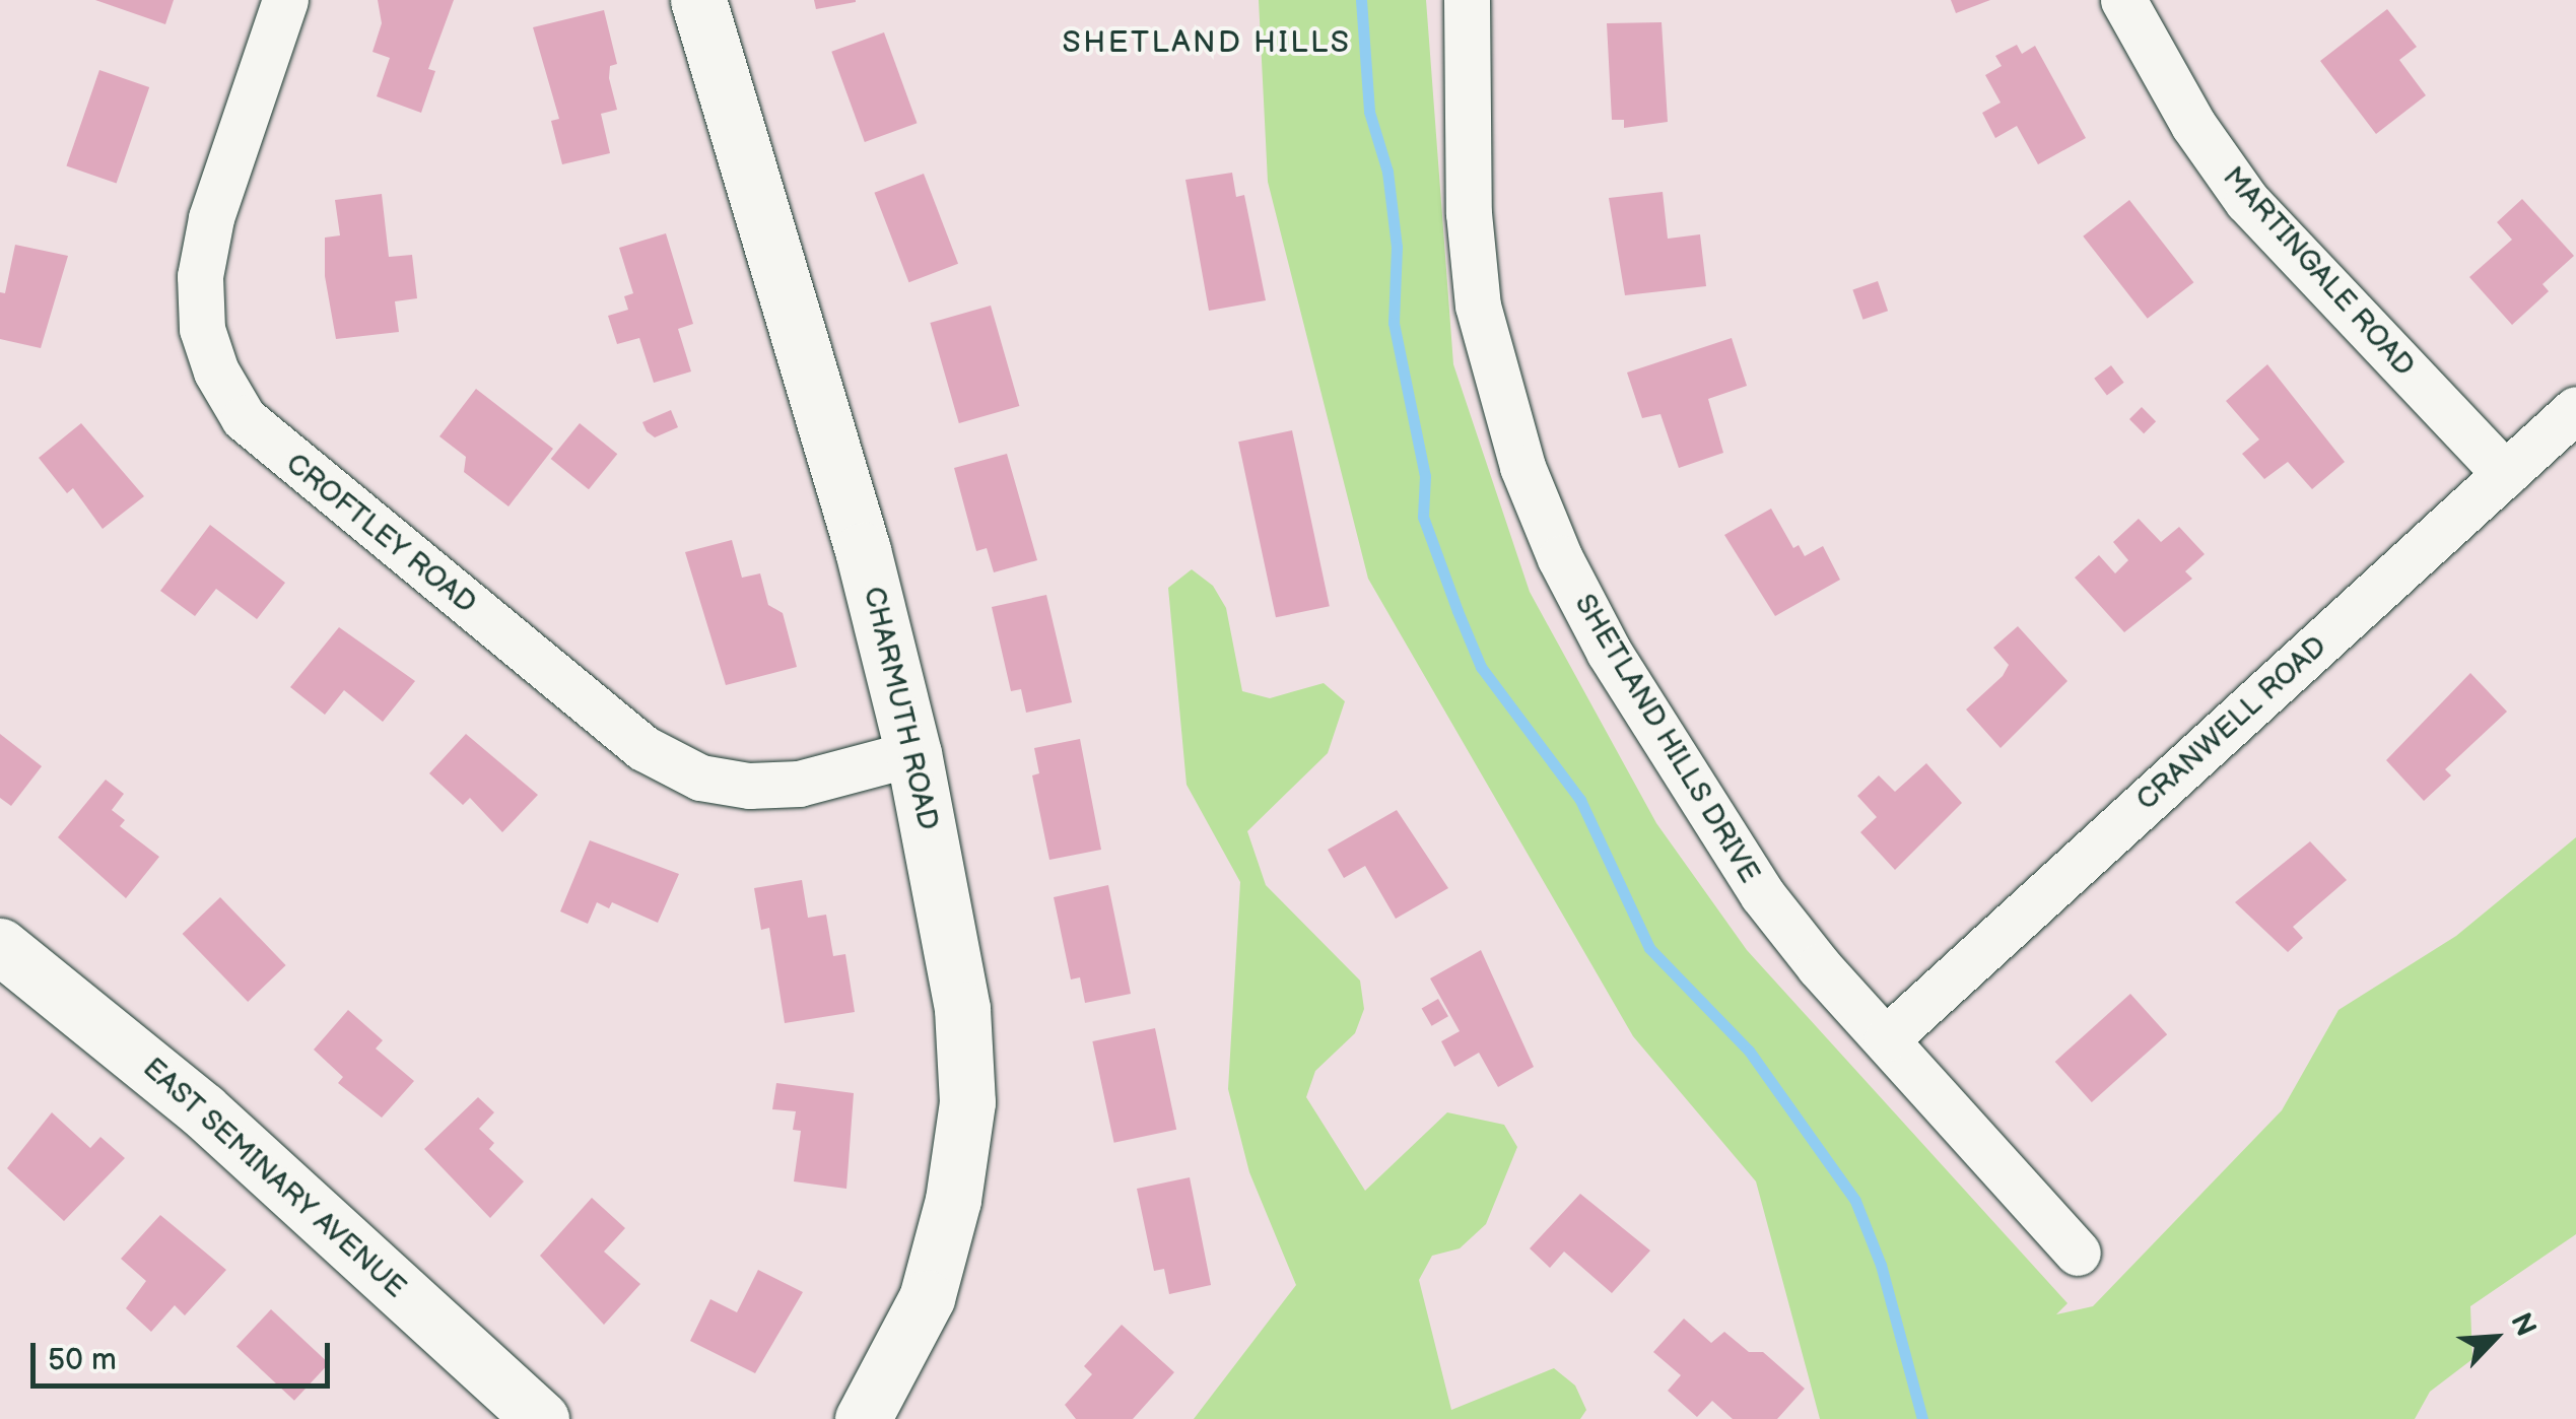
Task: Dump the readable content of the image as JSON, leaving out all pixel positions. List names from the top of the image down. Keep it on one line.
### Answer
{"streets":{"street":["MARTINGALE ROAD","CROFTLEY ROAD","CHARMUTH ROAD","CRANWELL ROAD","SHETLAND HILLS DRIVE","EAST SEMINARY AVENUE"]},"crossings":[["MARTINGALE ROAD","CRANWELL ROAD"],["CROFTLEY ROAD","CHARMUTH ROAD"],["CRANWELL ROAD","SHETLAND HILLS DRIVE"]],"districts":["SHETLAND HILLS"],"scale_bar":"50 m","north":"top right"}
